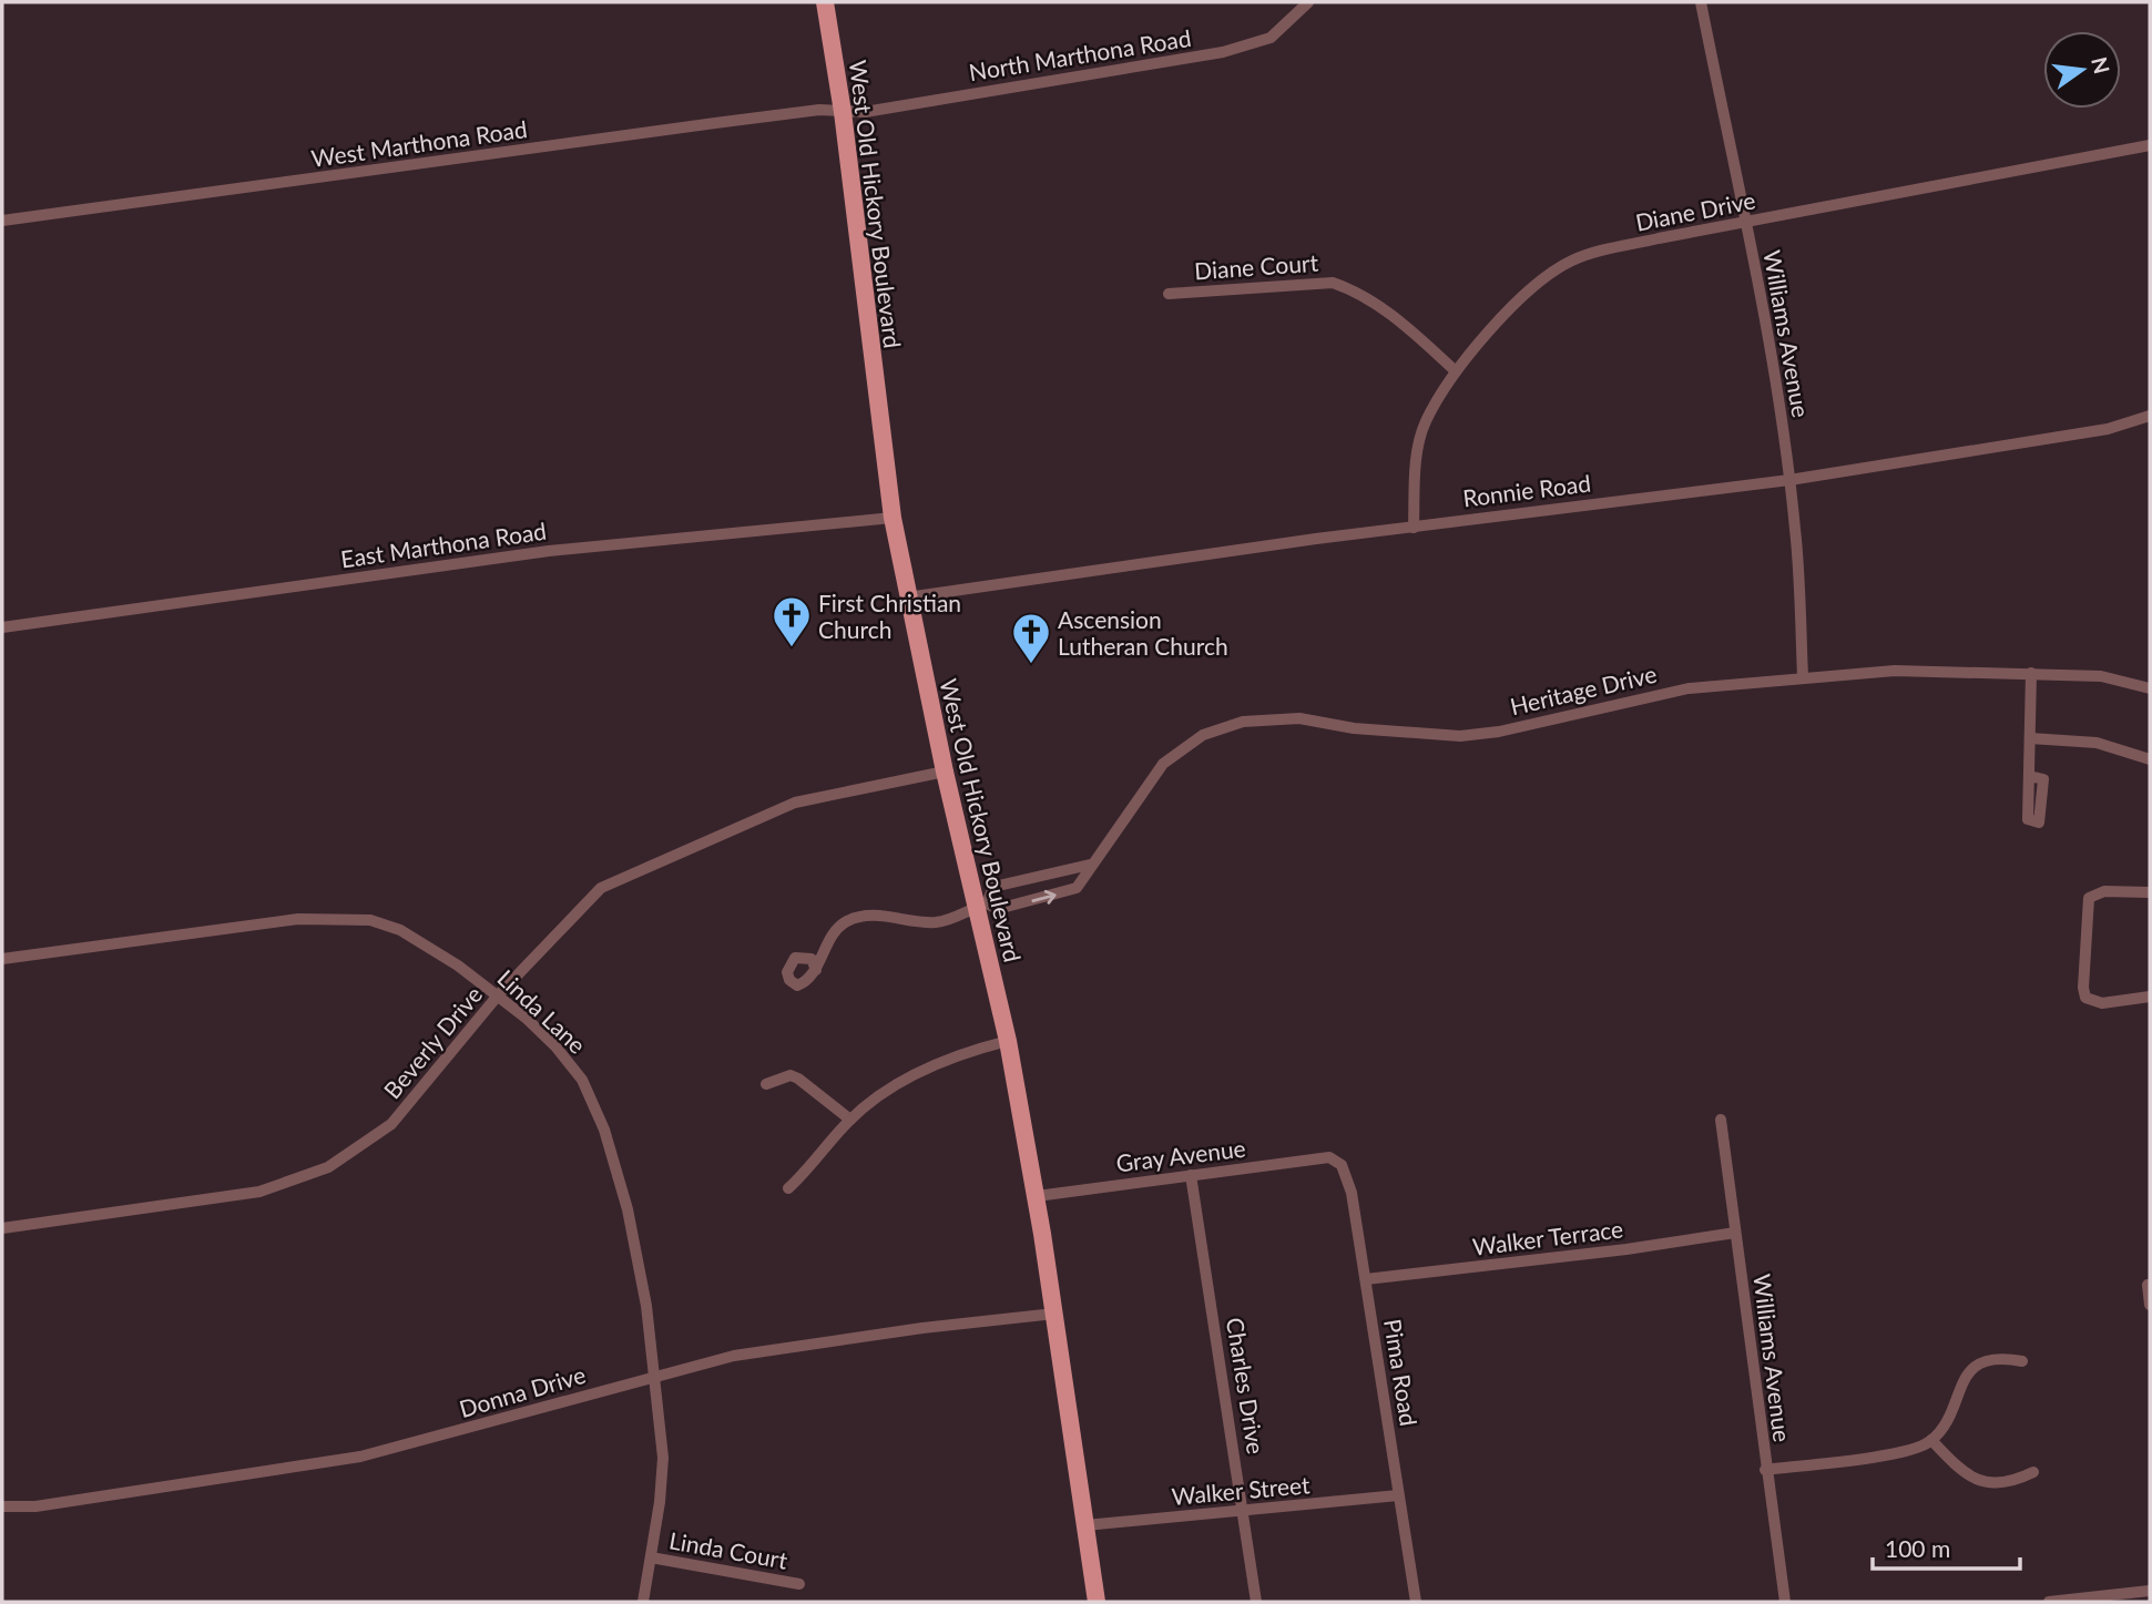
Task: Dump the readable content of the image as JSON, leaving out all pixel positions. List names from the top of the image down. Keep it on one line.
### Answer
{"streets":{"main road":["West Old Hickory Boulevard"],"street":["North Marthona Road","West Marthona Road","Diane Drive","Diane Court","Williams Avenue","Ronnie Road","East Marthona Road","Heritage Drive","Linda Lane","Beverly Drive","Gray Avenue","Walker Terrace","Pima Road","Charles Drive","Donna Drive","Walker Street","Linda Court"]},"crossings":[["North Marthona Road","West Marthona Road"],["North Marthona Road","West Old Hickory Boulevard"],["West Marthona Road","West Old Hickory Boulevard"],["West Old Hickory Boulevard","Ronnie Road"],["West Old Hickory Boulevard","East Marthona Road"],["West Old Hickory Boulevard","Heritage Drive"],["West Old Hickory Boulevard","Beverly Drive"],["West Old Hickory Boulevard","Gray Avenue"],["West Old Hickory Boulevard","Donna Drive"],["West Old Hickory Boulevard","Walker Street"],["Diane Drive","Diane Court"],["Diane Drive","Williams Avenue"],["Diane Drive","Ronnie Road"],["Williams Avenue","Ronnie Road"],["Williams Avenue","Heritage Drive"],["Williams Avenue","Walker Terrace"],["Linda Lane","Beverly Drive"],["Linda Lane","Donna Drive"],["Linda Lane","Linda Court"],["Gray Avenue","Pima Road"],["Gray Avenue","Charles Drive"],["Walker Terrace","Pima Road"],["Pima Road","Walker Street"],["Charles Drive","Walker Street"]],"places":{"church":["First Christian Church","Ascension Lutheran Church"]},"scale_bar":"100 m","north":"right"}
